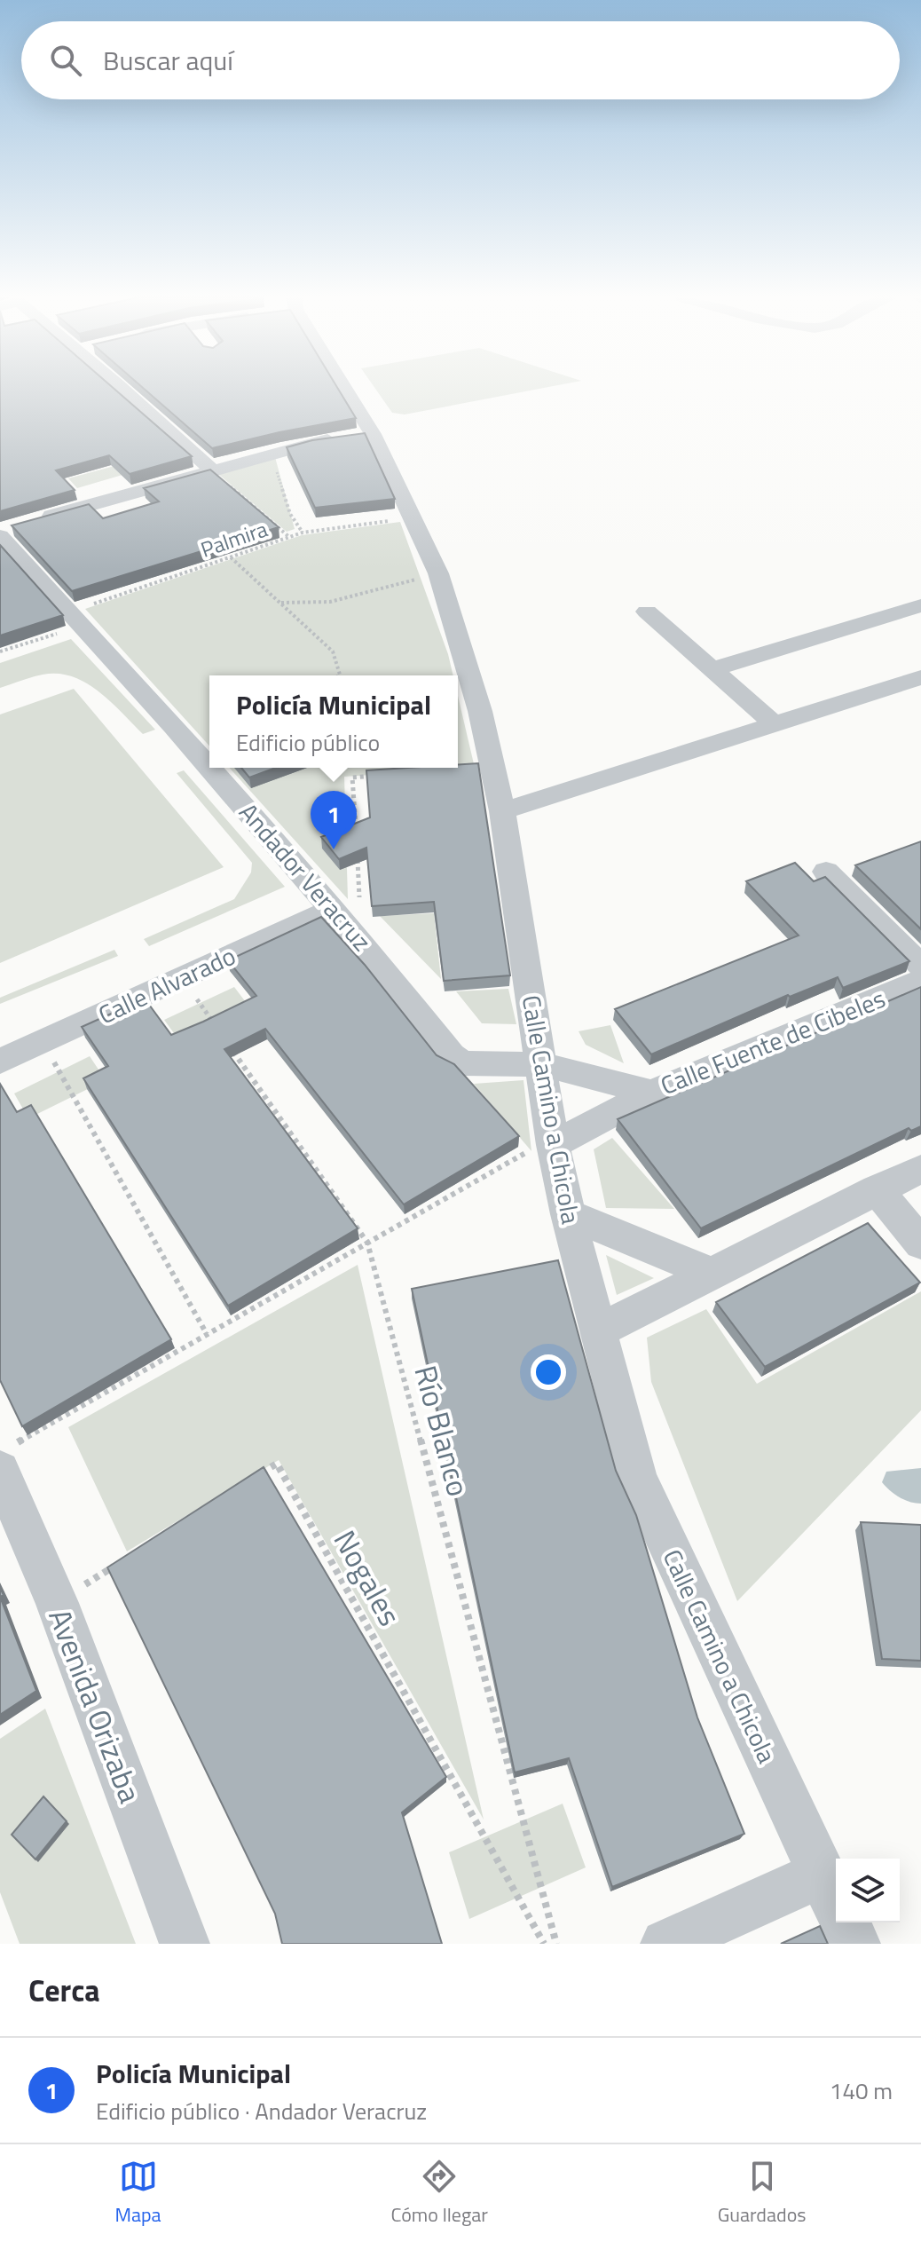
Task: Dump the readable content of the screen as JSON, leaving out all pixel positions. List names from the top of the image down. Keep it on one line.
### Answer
{"streets":{"street":["Andador Veracruz","Calle Alvarado","Calle Fuente de Cibeles","Calle Camino a Chicola","Avenida Orizaba"],"path":["Palmira","Río Blanco","Nogales"]},"crossings":[["Palmira","Andador Veracruz"],["Palmira","Calle Camino a Chicola"],["Andador Veracruz","Calle Alvarado"],["Andador Veracruz","Calle Fuente de Cibeles"],["Andador Veracruz","Calle Camino a Chicola"],["Calle Fuente de Cibeles","Calle Camino a Chicola"]],"page":{"search":"Buscar aquí","popup":["Policía Municipal","Edificio público"],"pins":"1","heading":"Cerca","list":[{"mark":"1","name":"Policía Municipal","note":"Edificio público · Andador Veracruz","value":"140 m"}],"nav":["Mapa","Cómo llegar","Guardados"]}}
